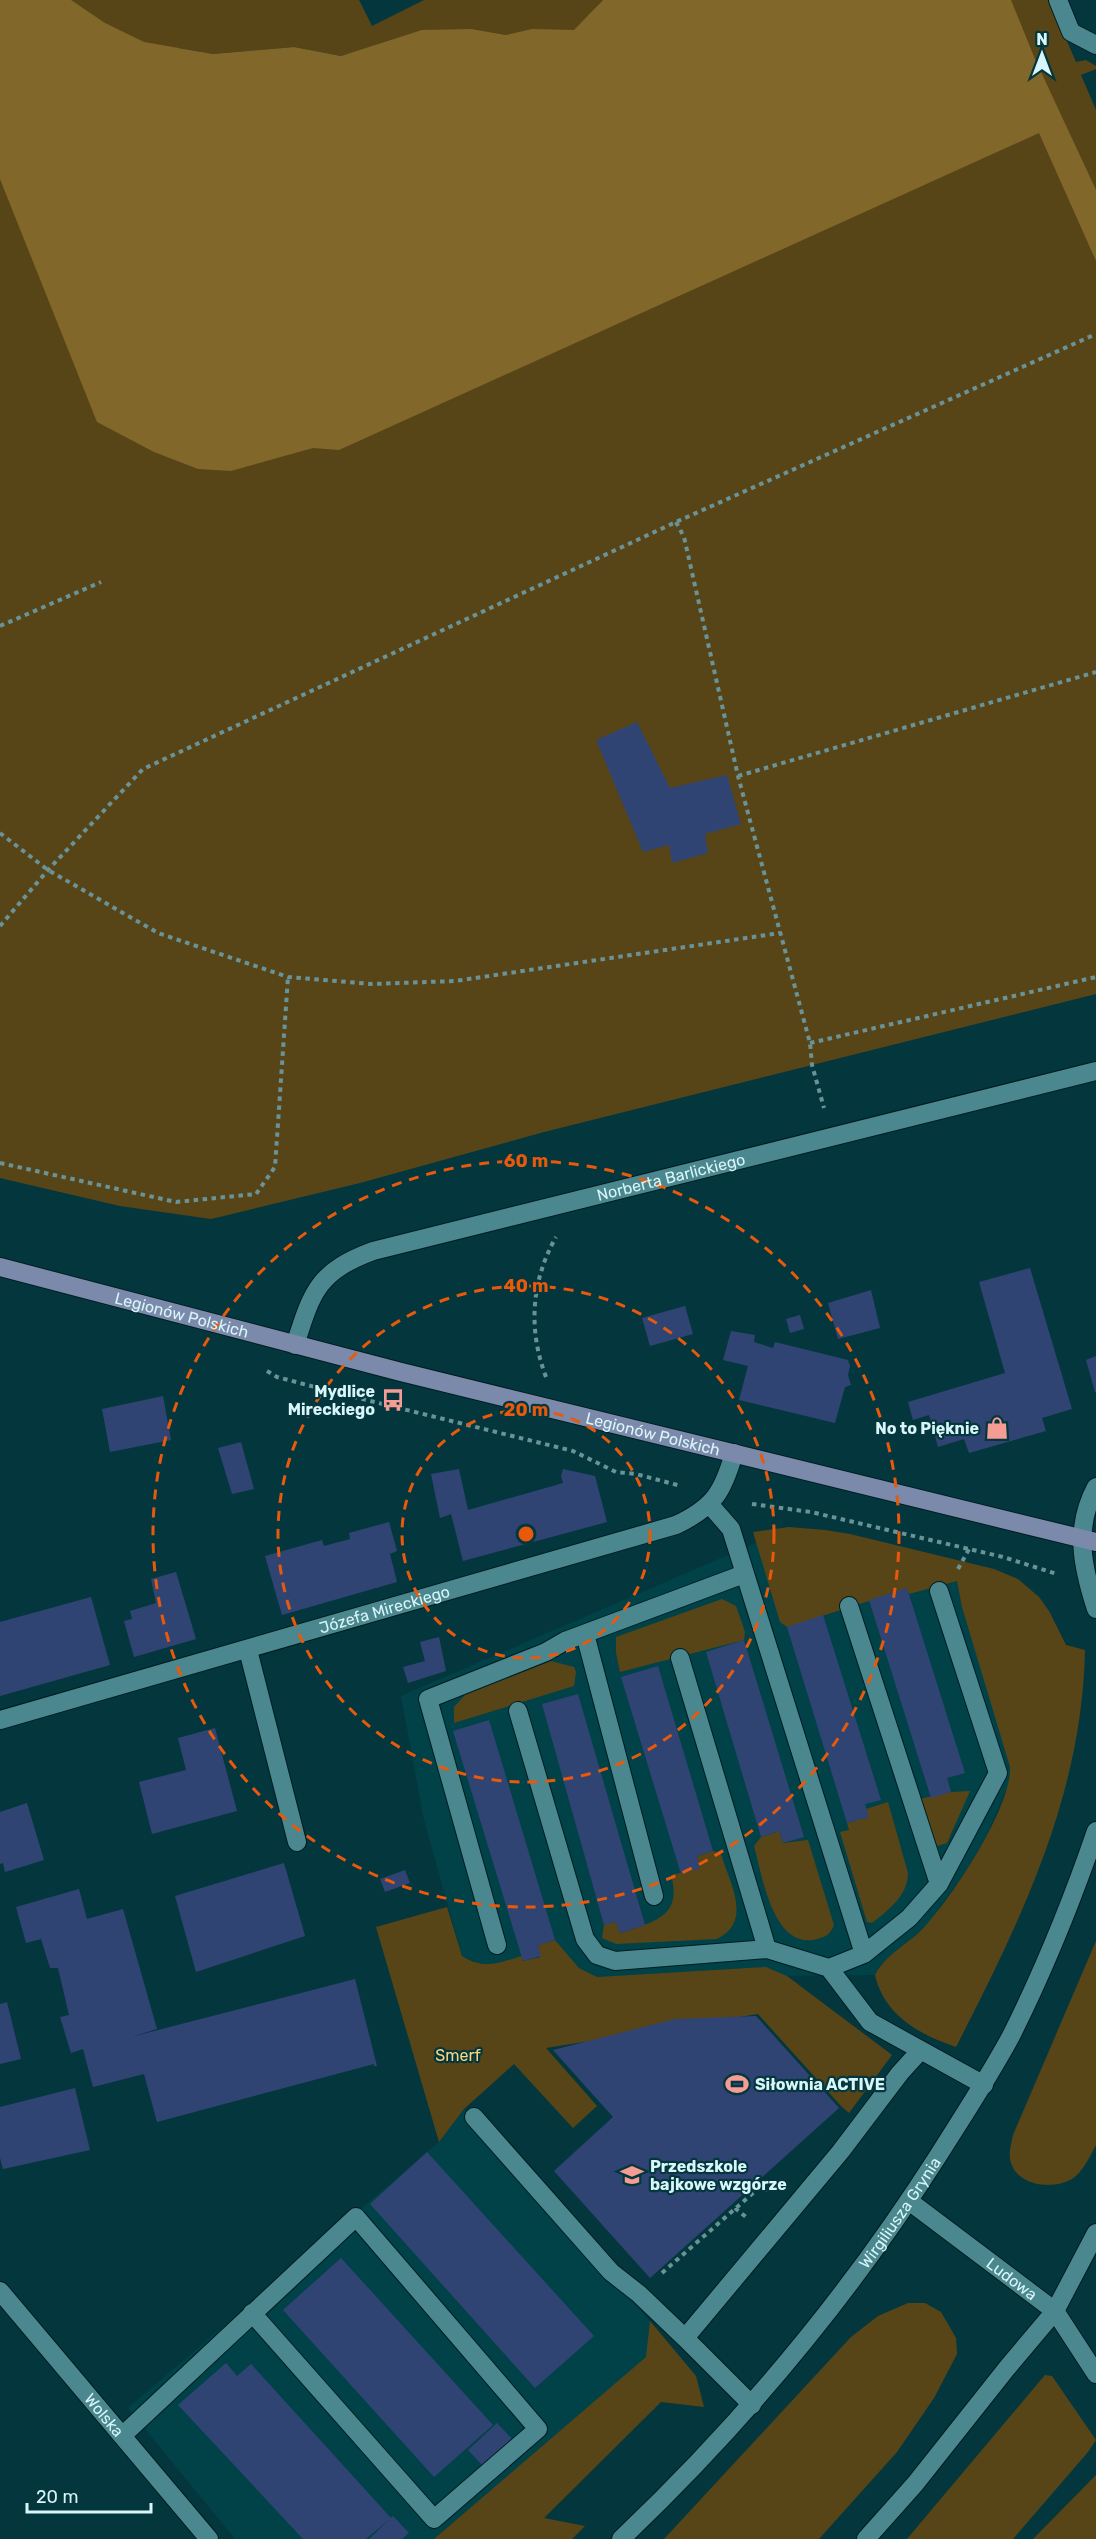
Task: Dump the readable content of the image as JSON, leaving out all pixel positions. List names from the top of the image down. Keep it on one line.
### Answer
{"streets":{"street":["Norberta Barlickiego","Legionów Polskich","Józefa Mireckiego","Wirgiliusza Grynia","Ludowa","Wolska"]},"crossings":[["Norberta Barlickiego","Legionów Polskich"],["Legionów Polskich","Józefa Mireckiego"],["Wirgiliusza Grynia","Ludowa"]],"parks":["Smerf"],"places":{"bus stop":["Mydlice Mireckiego"],"shop":["No to Pięknie"],"sports":["Siłownia ACTIVE"],"school or university":["Przedszkole bajkowe wzgórze"]},"scale_bar":"20 m","north":"top","rings":["60 m","40 m","20 m"]}
